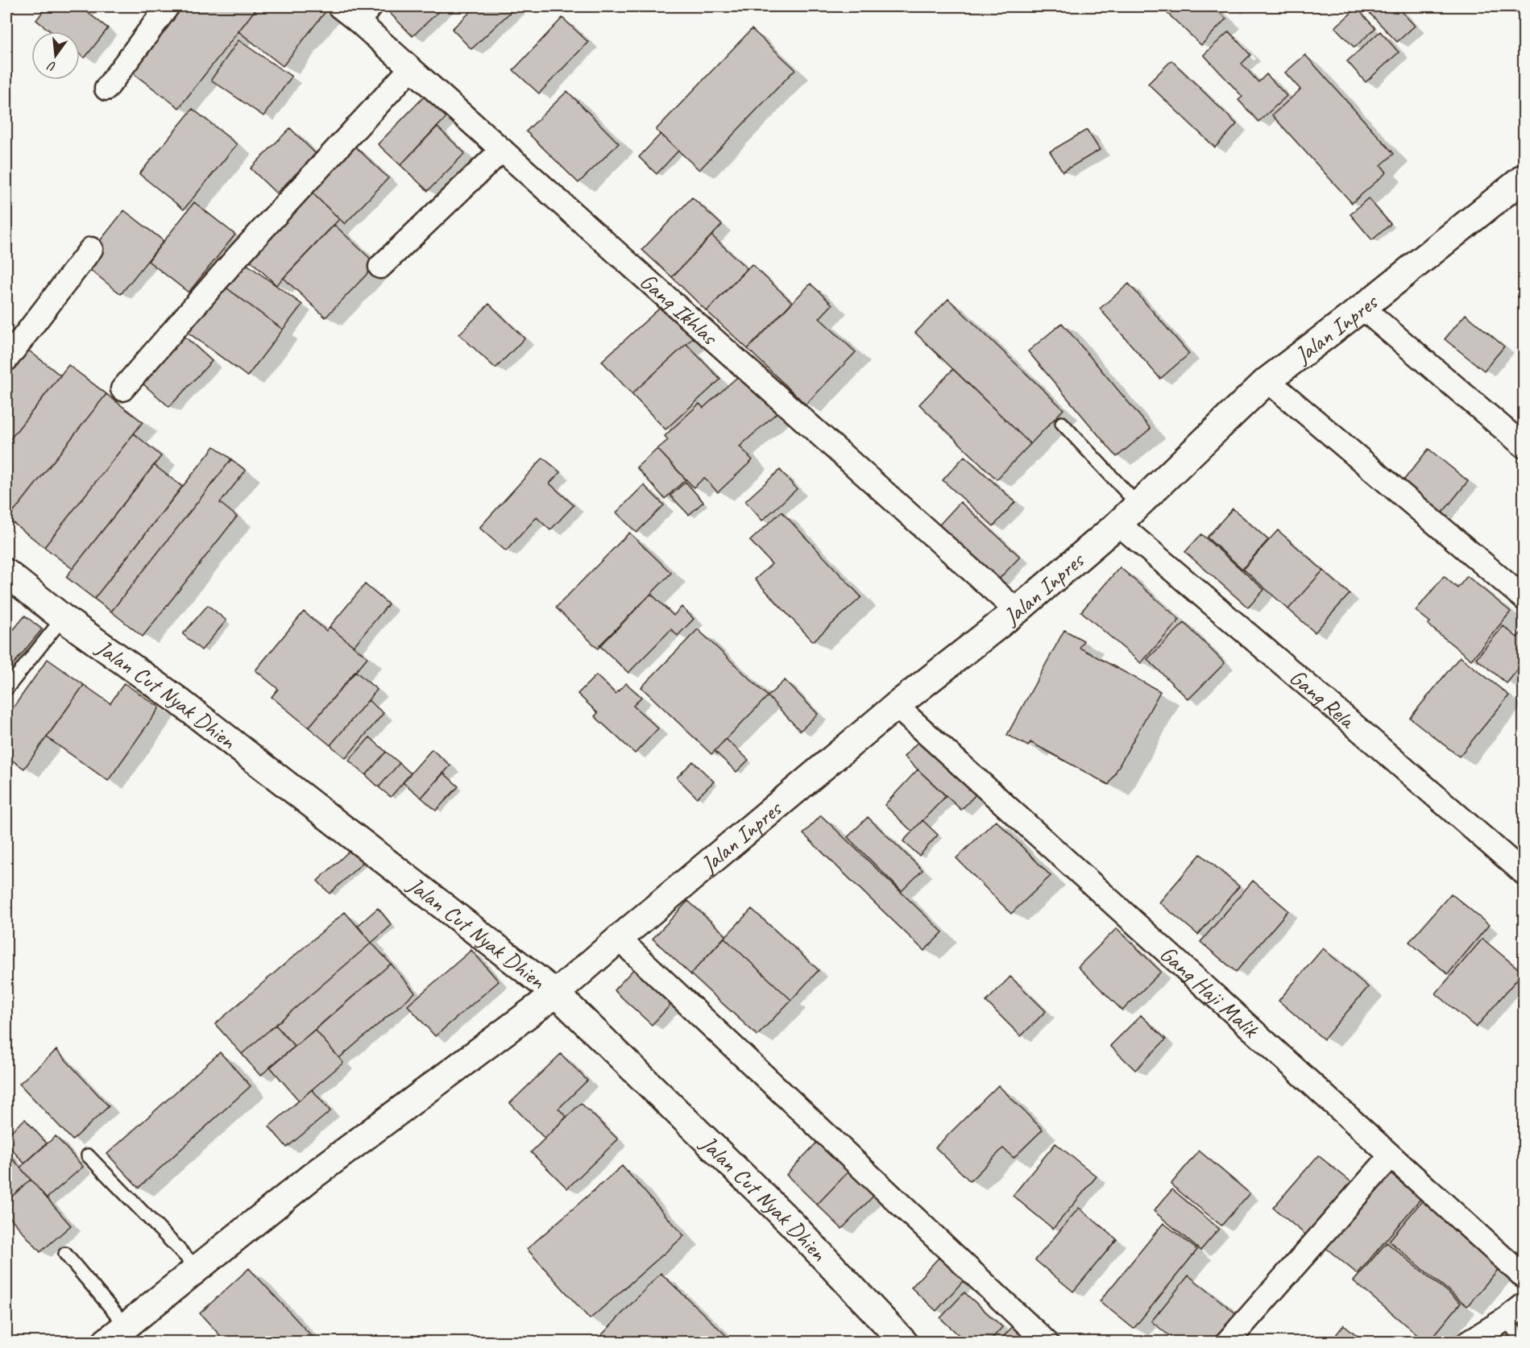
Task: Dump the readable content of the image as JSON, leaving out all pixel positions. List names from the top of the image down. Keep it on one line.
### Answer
{"streets":{"street":["Gang Ikhlas","Jalan Inpres","Jalan Cut Nyak Dhien","Gang Rela","Gang Haji Malik"]},"crossings":[["Gang Ikhlas","Jalan Inpres"],["Jalan Inpres","Jalan Cut Nyak Dhien"],["Jalan Inpres","Gang Rela"],["Jalan Inpres","Gang Haji Malik"]],"north":"bottom"}
